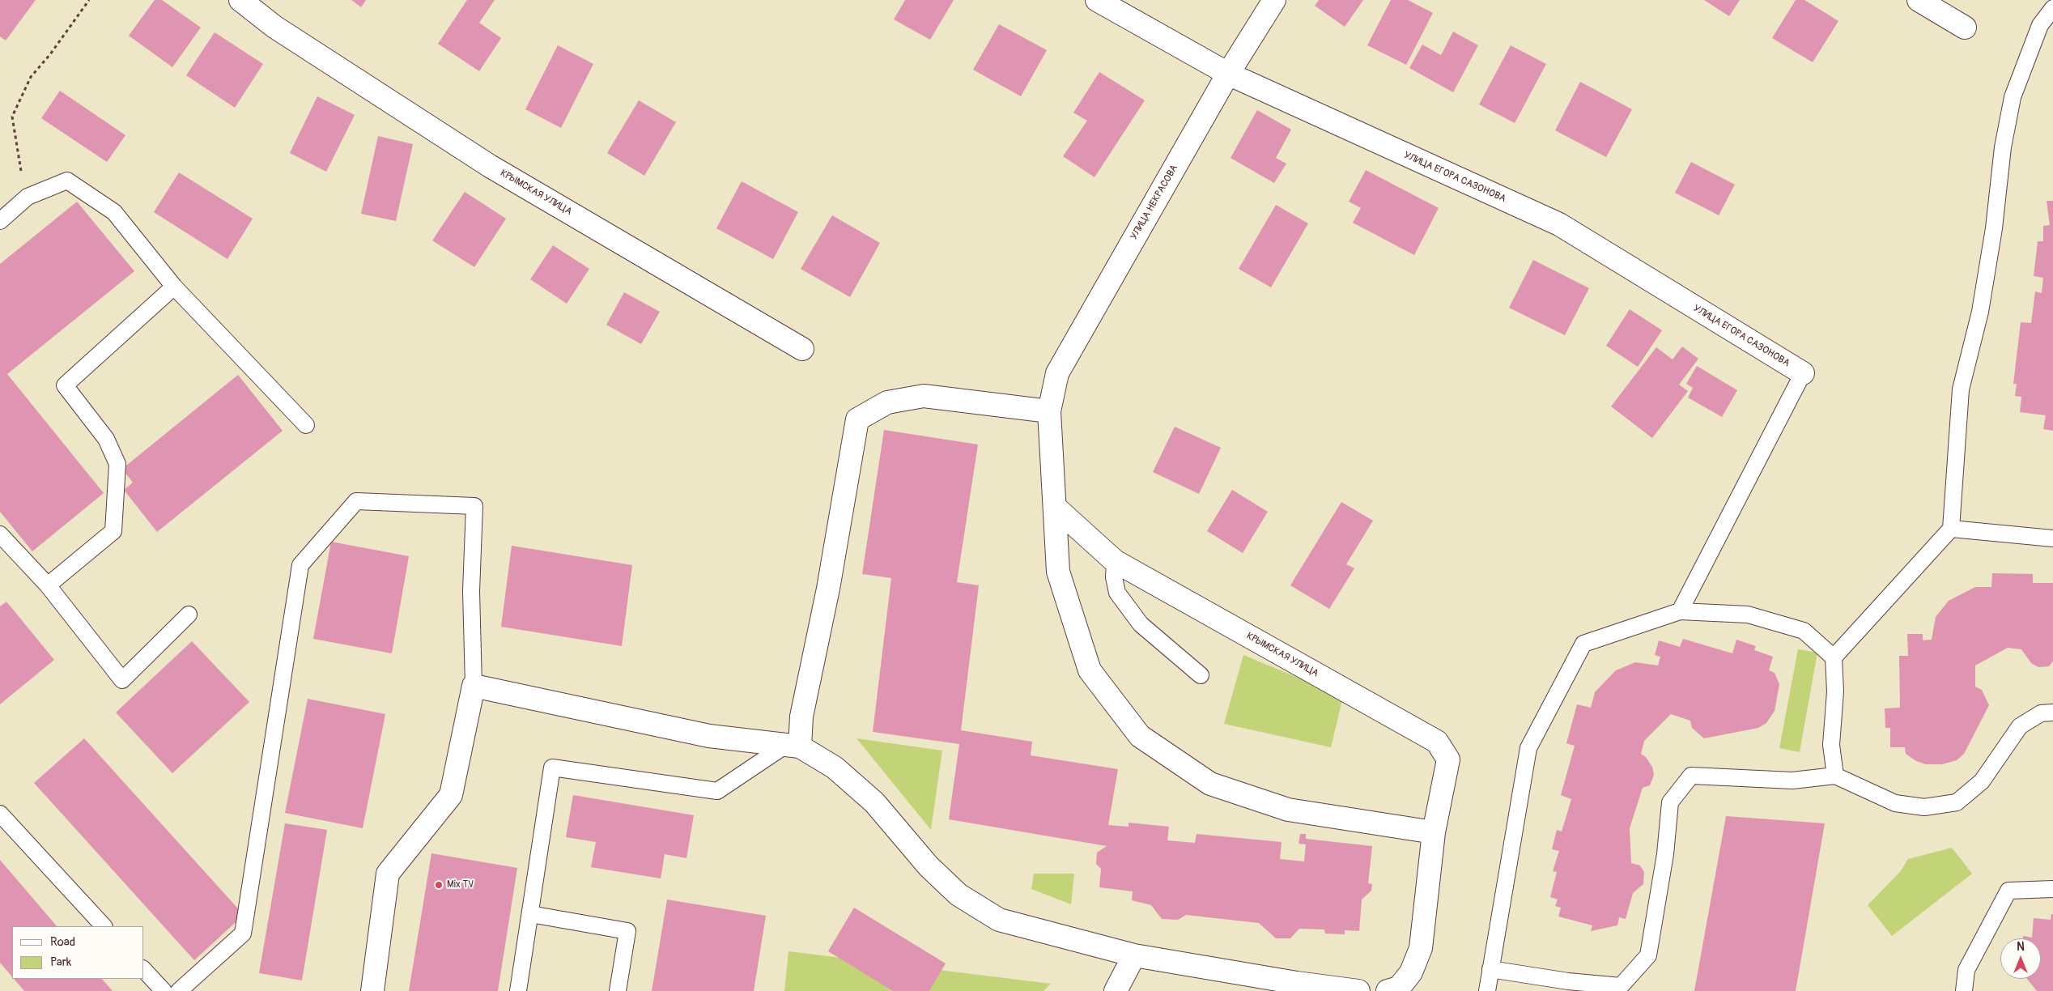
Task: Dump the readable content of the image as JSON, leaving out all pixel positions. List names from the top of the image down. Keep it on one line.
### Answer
{"streets":{"street":["УЛИЦА ЕГОРА САЗОНОВА","КРЫМСКАЯ УЛИЦА","УЛИЦА НЕКРАСОВА"]},"crossings":[["УЛИЦА ЕГОРА САЗОНОВА","УЛИЦА НЕКРАСОВА"],["КРЫМСКАЯ УЛИЦА","УЛИЦА НЕКРАСОВА"]],"places":["Mix TV"],"legend":["Road","Park"],"north":"top"}
